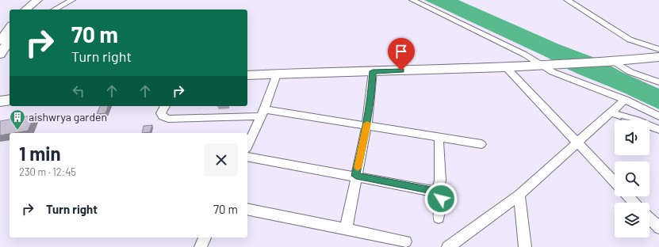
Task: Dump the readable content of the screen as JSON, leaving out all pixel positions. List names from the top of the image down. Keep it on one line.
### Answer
{"places":{"building":["aishwrya garden"]},"page":{"turn":["70 m","Turn right"],"heading":["1 min","230 m · 12:45"],"list":[{"name":"Turn right","value":"70 m"}]}}
